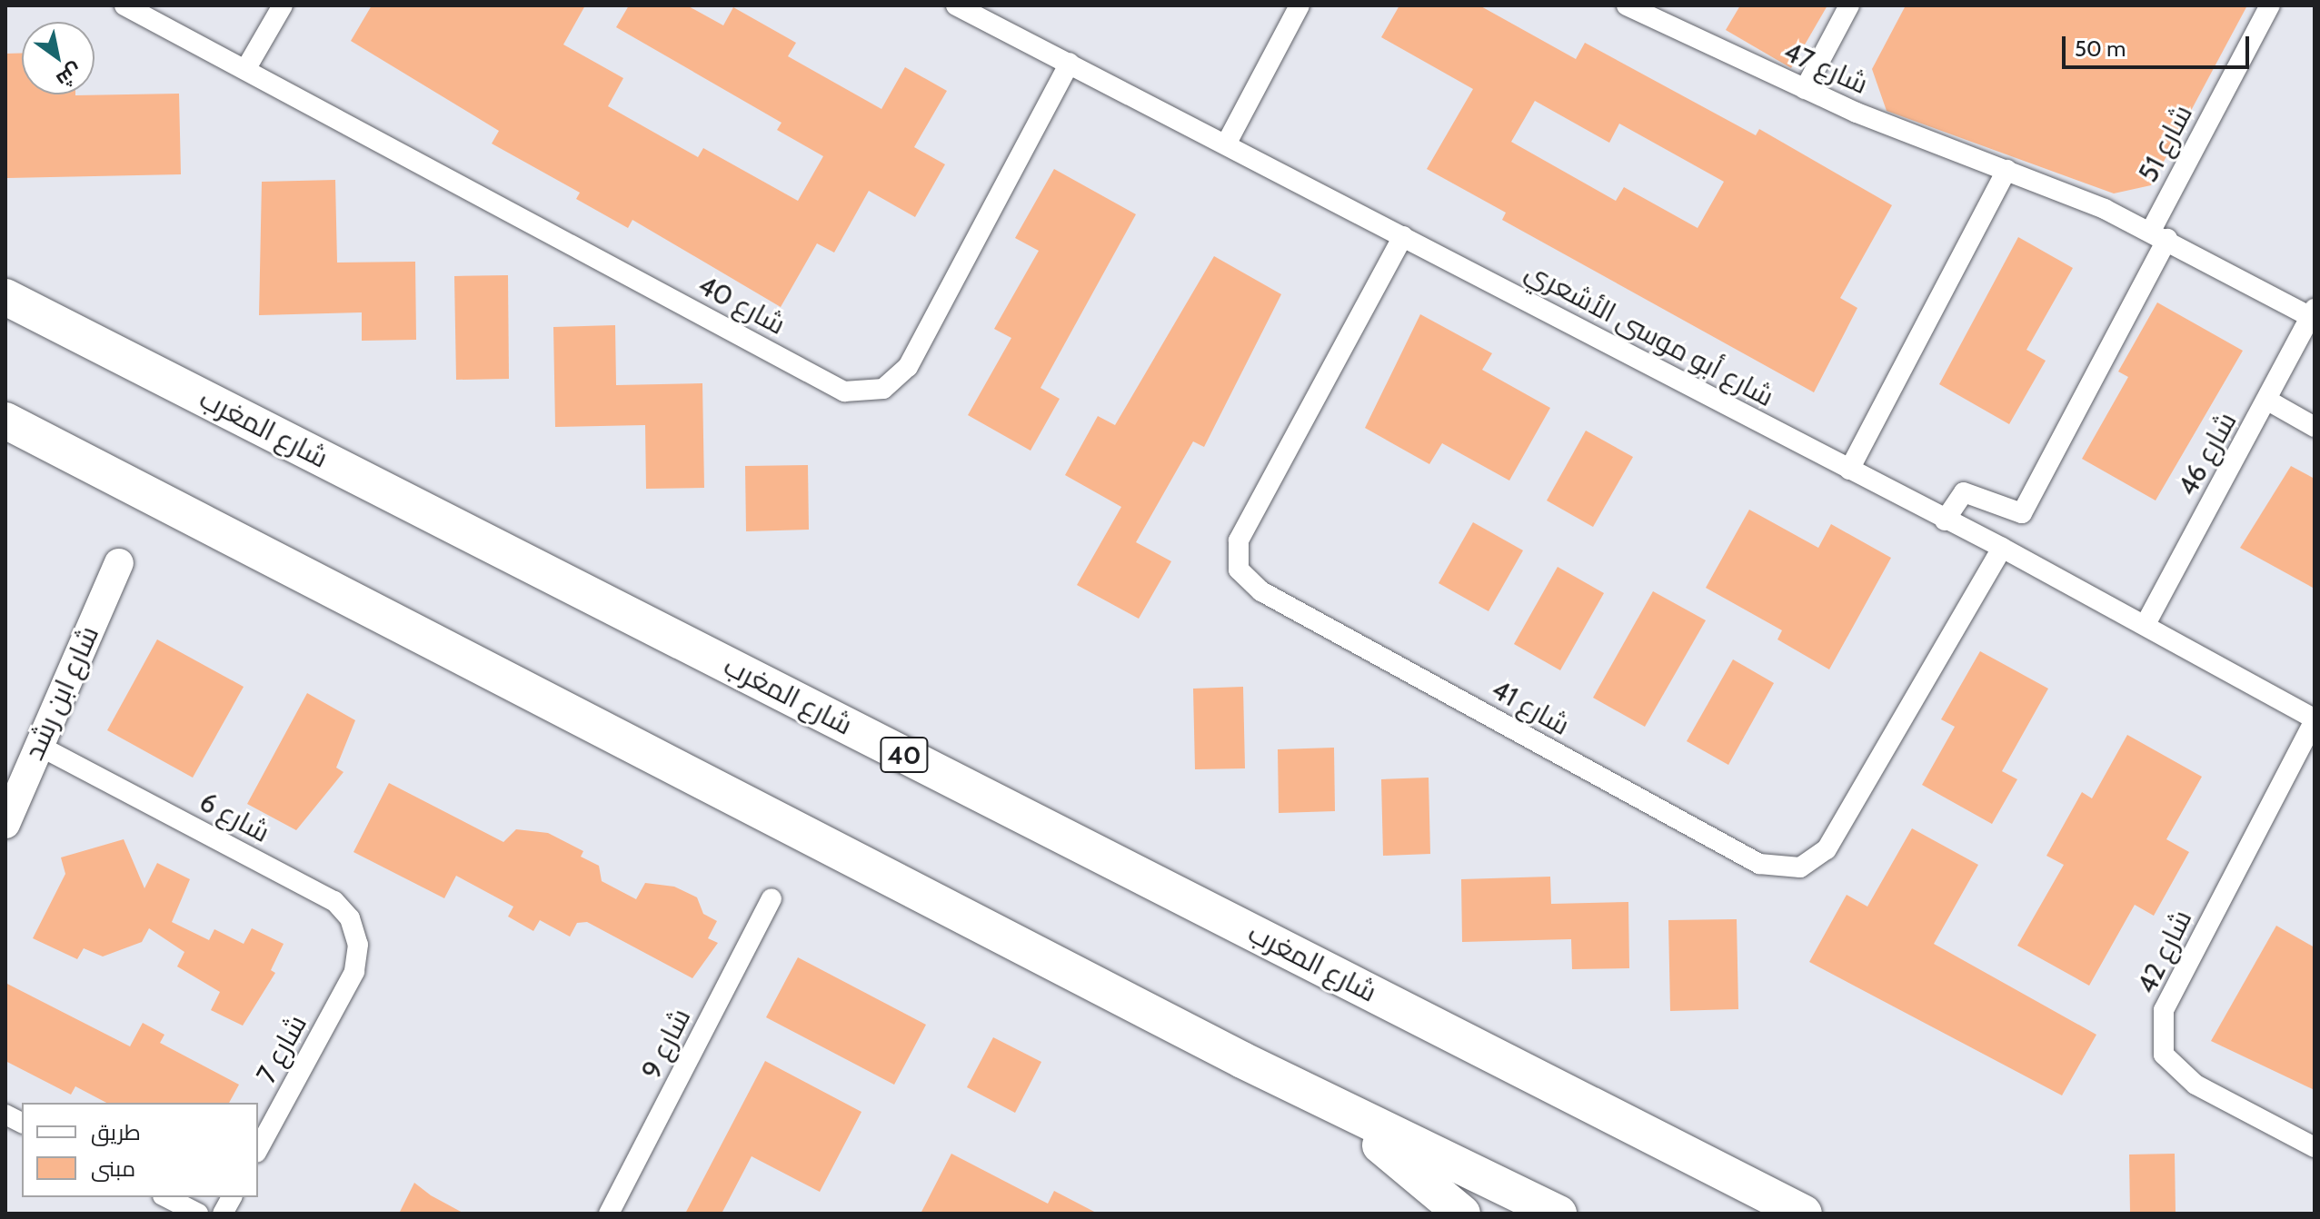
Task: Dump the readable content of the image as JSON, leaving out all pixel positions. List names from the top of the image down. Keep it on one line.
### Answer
{"streets":{"highway":["شارع المغرب","40"],"street":["شارع 47","شارع 51","شارع 40","شارع أبو موسى الأشعري","شارع 46","شارع ابن رشد","شارع 41","شارع 6","شارع 42","شارع 9","شارع 7"]},"crossings":[["شارع 47","شارع 51"],["شارع 47","شارع 46"],["شارع 51","شارع أبو موسى الأشعري"],["شارع 40","شارع أبو موسى الأشعري"],["شارع أبو موسى الأشعري","شارع 46"],["شارع أبو موسى الأشعري","شارع 41"],["شارع أبو موسى الأشعري","شارع 42"],["شارع ابن رشد","شارع 6"],["شارع 6","شارع 7"]],"legend":["طريق","مبنى"],"scale_bar":"50 m","north":"bottom right"}
